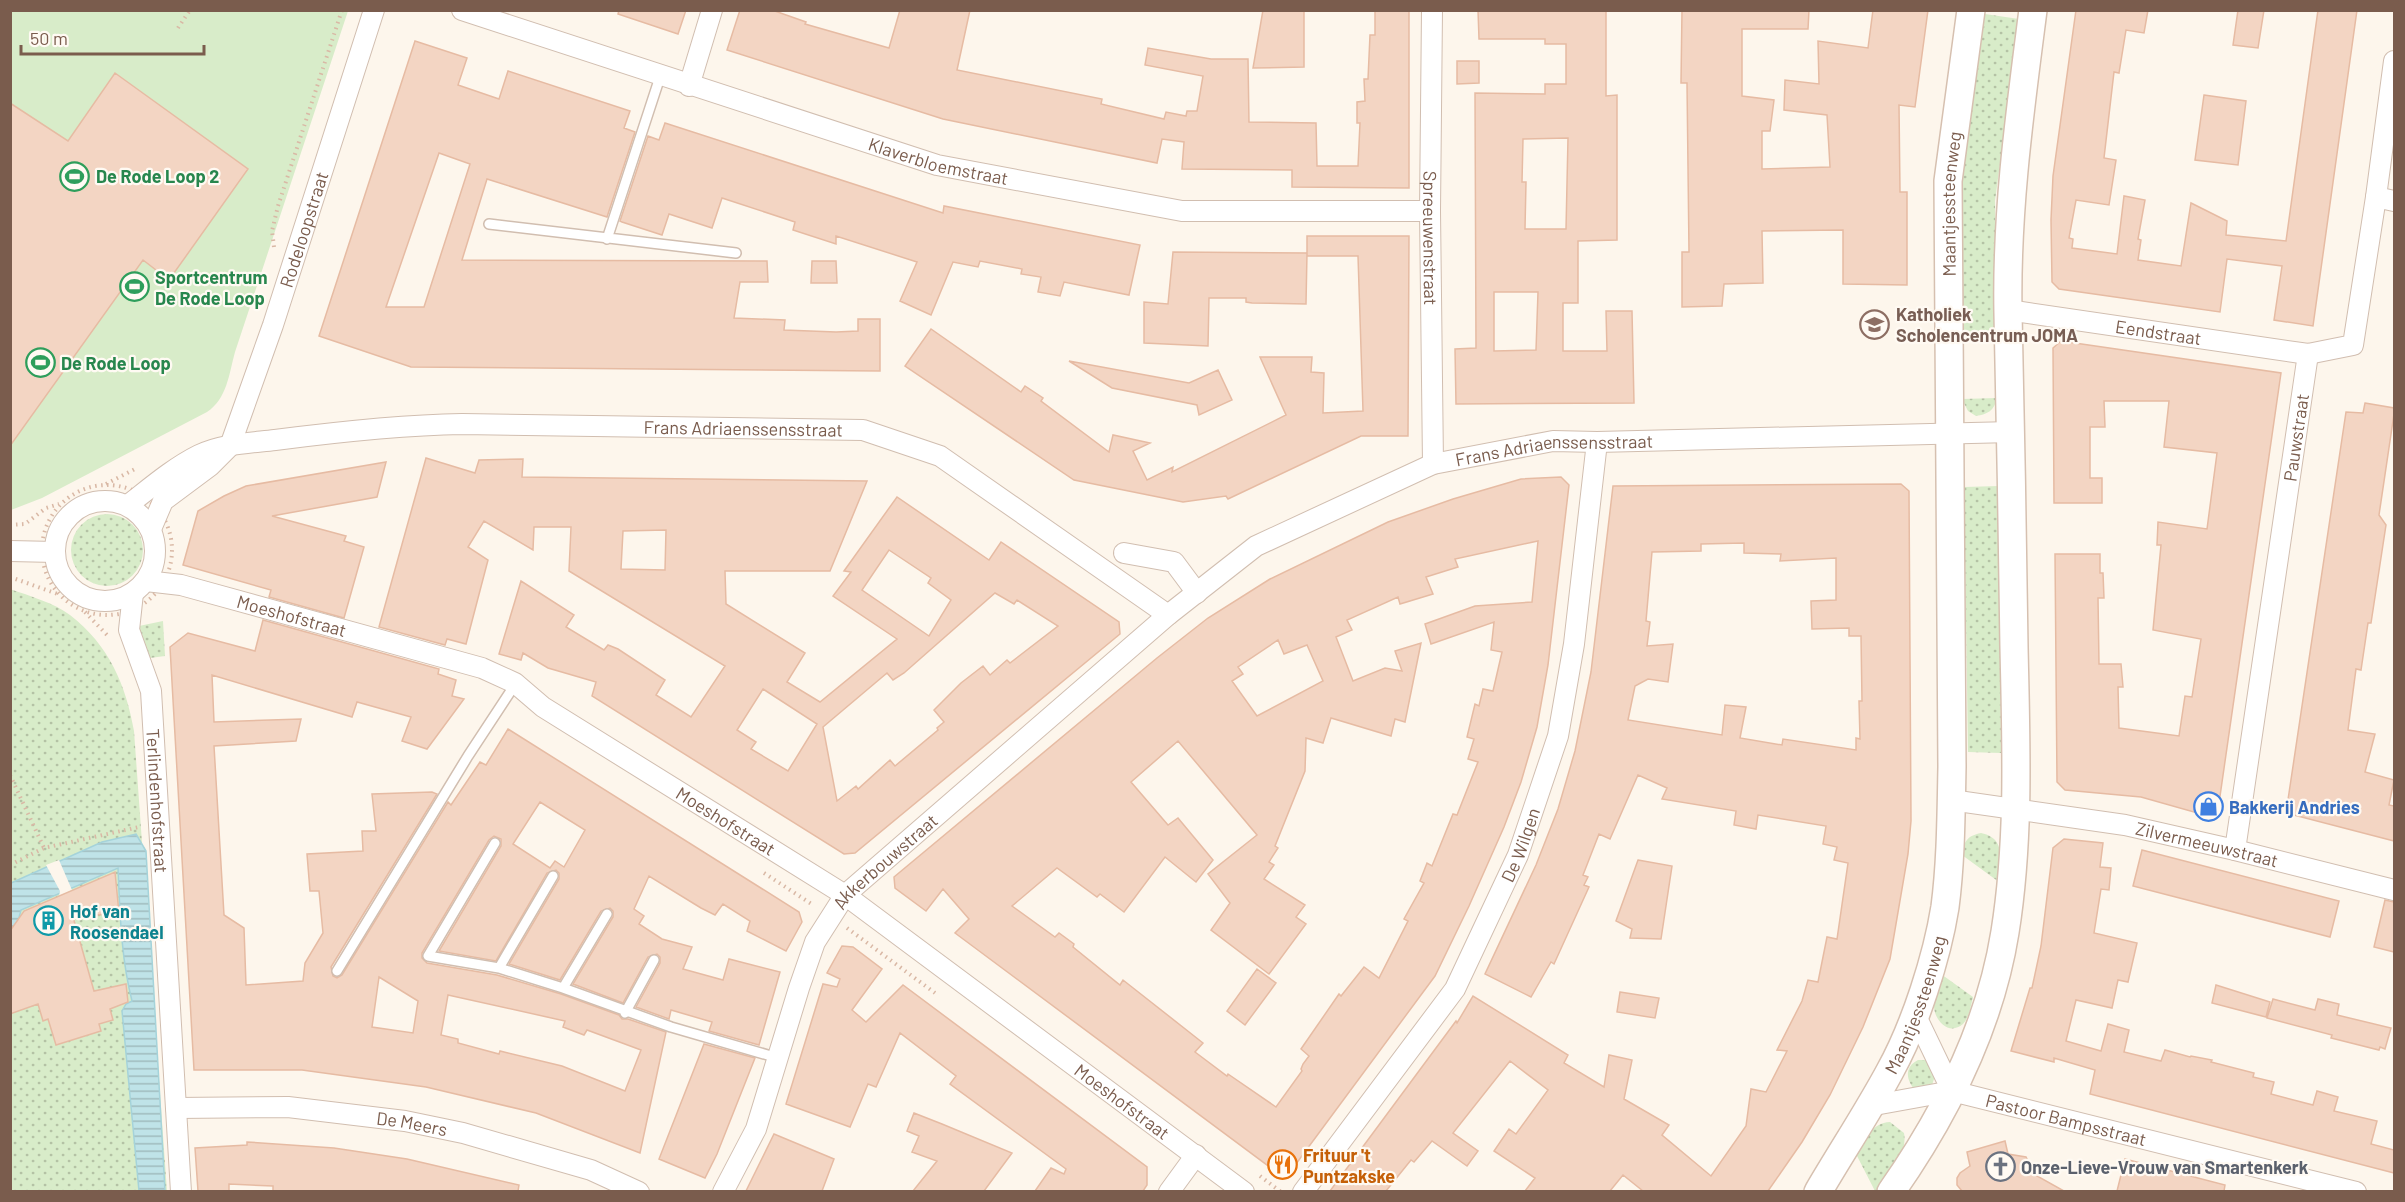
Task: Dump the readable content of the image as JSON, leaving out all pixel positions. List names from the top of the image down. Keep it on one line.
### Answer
{"streets":{"street":["Klaverbloemstraat","Maantjessteenweg","Rodeloopstraat","Spreeuwenstraat","Eendstraat","Frans Adriaenssensstraat","Pauwstraat","Moeshofstraat","Terlindenhofstraat","De Wilgen","Zilvermeeuwstraat","Akkerbouwstraat","Pastoor Bampsstraat","De Meers"]},"crossings":[["Klaverbloemstraat","Spreeuwenstraat"],["Maantjessteenweg","Frans Adriaenssensstraat"],["Maantjessteenweg","Pastoor Bampsstraat"],["Rodeloopstraat","Frans Adriaenssensstraat"],["Spreeuwenstraat","Frans Adriaenssensstraat"],["Eendstraat","Pauwstraat"],["Frans Adriaenssensstraat","Moeshofstraat"],["Frans Adriaenssensstraat","Terlindenhofstraat"],["Frans Adriaenssensstraat","De Wilgen"],["Frans Adriaenssensstraat","Akkerbouwstraat"],["Pauwstraat","Zilvermeeuwstraat"],["Moeshofstraat","Terlindenhofstraat"],["Moeshofstraat","Akkerbouwstraat"],["Terlindenhofstraat","De Meers"]],"places":{"sports":["De Rode Loop 2","Sportcentrum De Rode Loop","De Rode Loop"],"school or university":["Katholiek Scholencentrum JOMA"],"shop":["Bakkerij Andries"],"building":["Hof van Roosendael"],"restaurant":["Frituur 't Puntzakske"],"church":["Onze-Lieve-Vrouw van Smartenkerk"]},"scale_bar":"50 m"}
